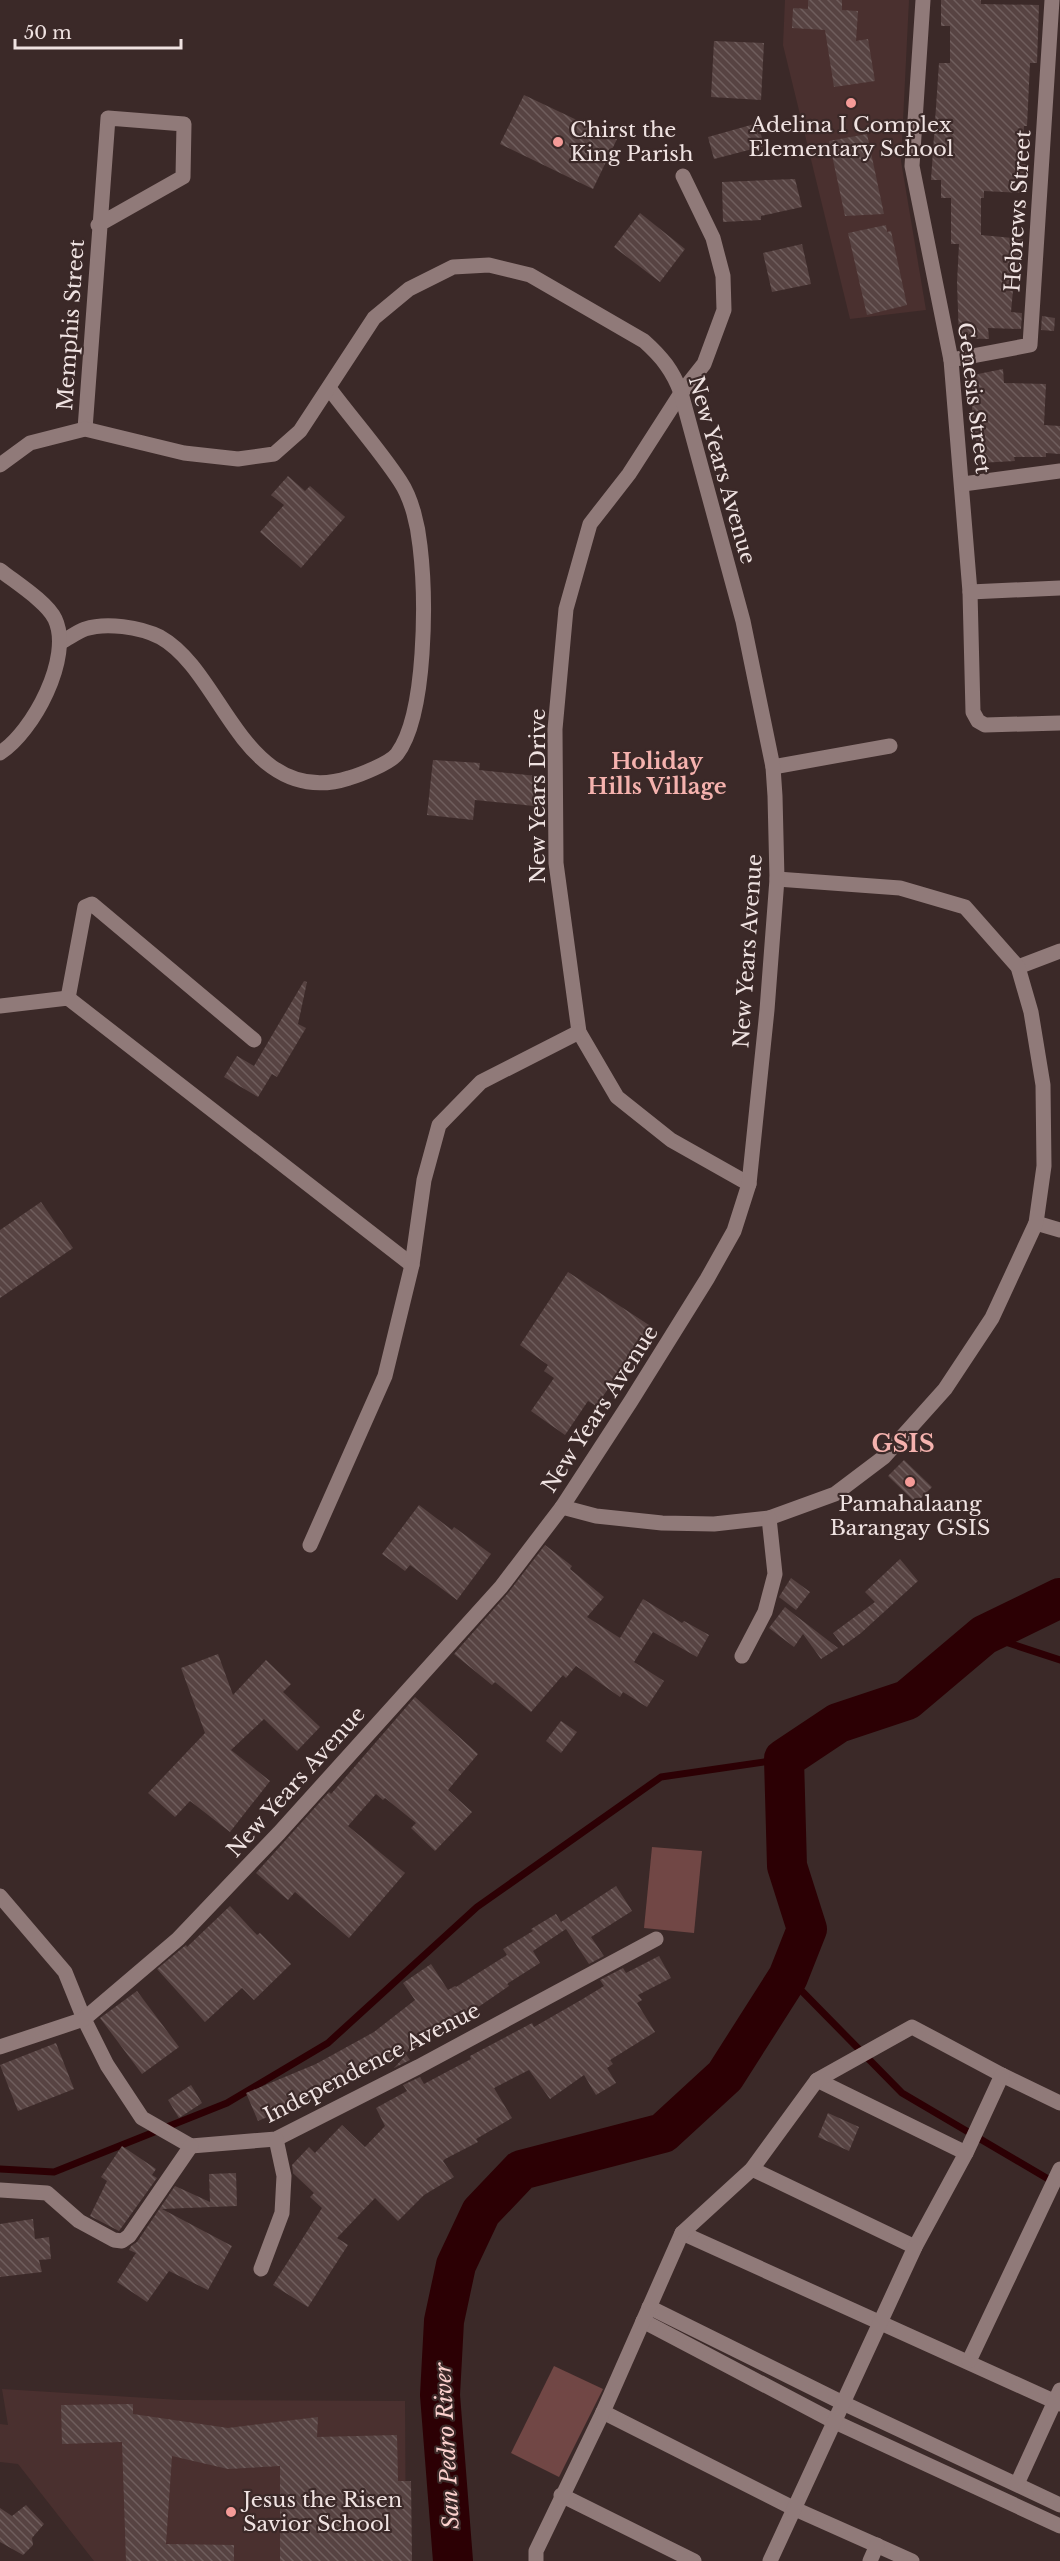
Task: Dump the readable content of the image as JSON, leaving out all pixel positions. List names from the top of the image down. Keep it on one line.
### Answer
{"streets":{"street":["Hebrews Street","Memphis Street","Genesis Street","New Years Avenue","New Years Drive","Independence Avenue"]},"crossings":[["Hebrews Street","Genesis Street"],["Memphis Street","New Years Avenue"],["New Years Avenue","New Years Drive"]],"districts":["Holiday Hills Village","GSIS"],"water":["San Pedro River"],"places":["Adelina I Complex Elementary School","Chirst the King Parish","Pamahalaang Barangay GSIS","Jesus the Risen Savior School"],"scale_bar":"50 m"}
